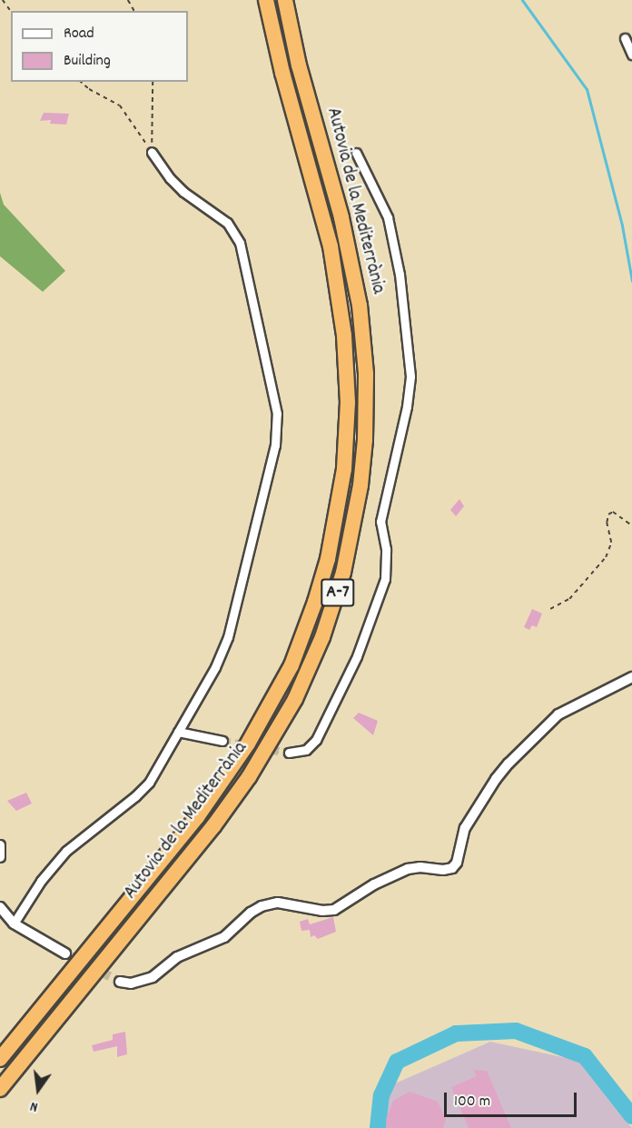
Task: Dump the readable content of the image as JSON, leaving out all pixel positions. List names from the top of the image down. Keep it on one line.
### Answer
{"streets":{"highway":["Autovia de la Mediterrània","A-7"]},"legend":["Road","Building"],"scale_bar":"100 m","north":"bottom"}
